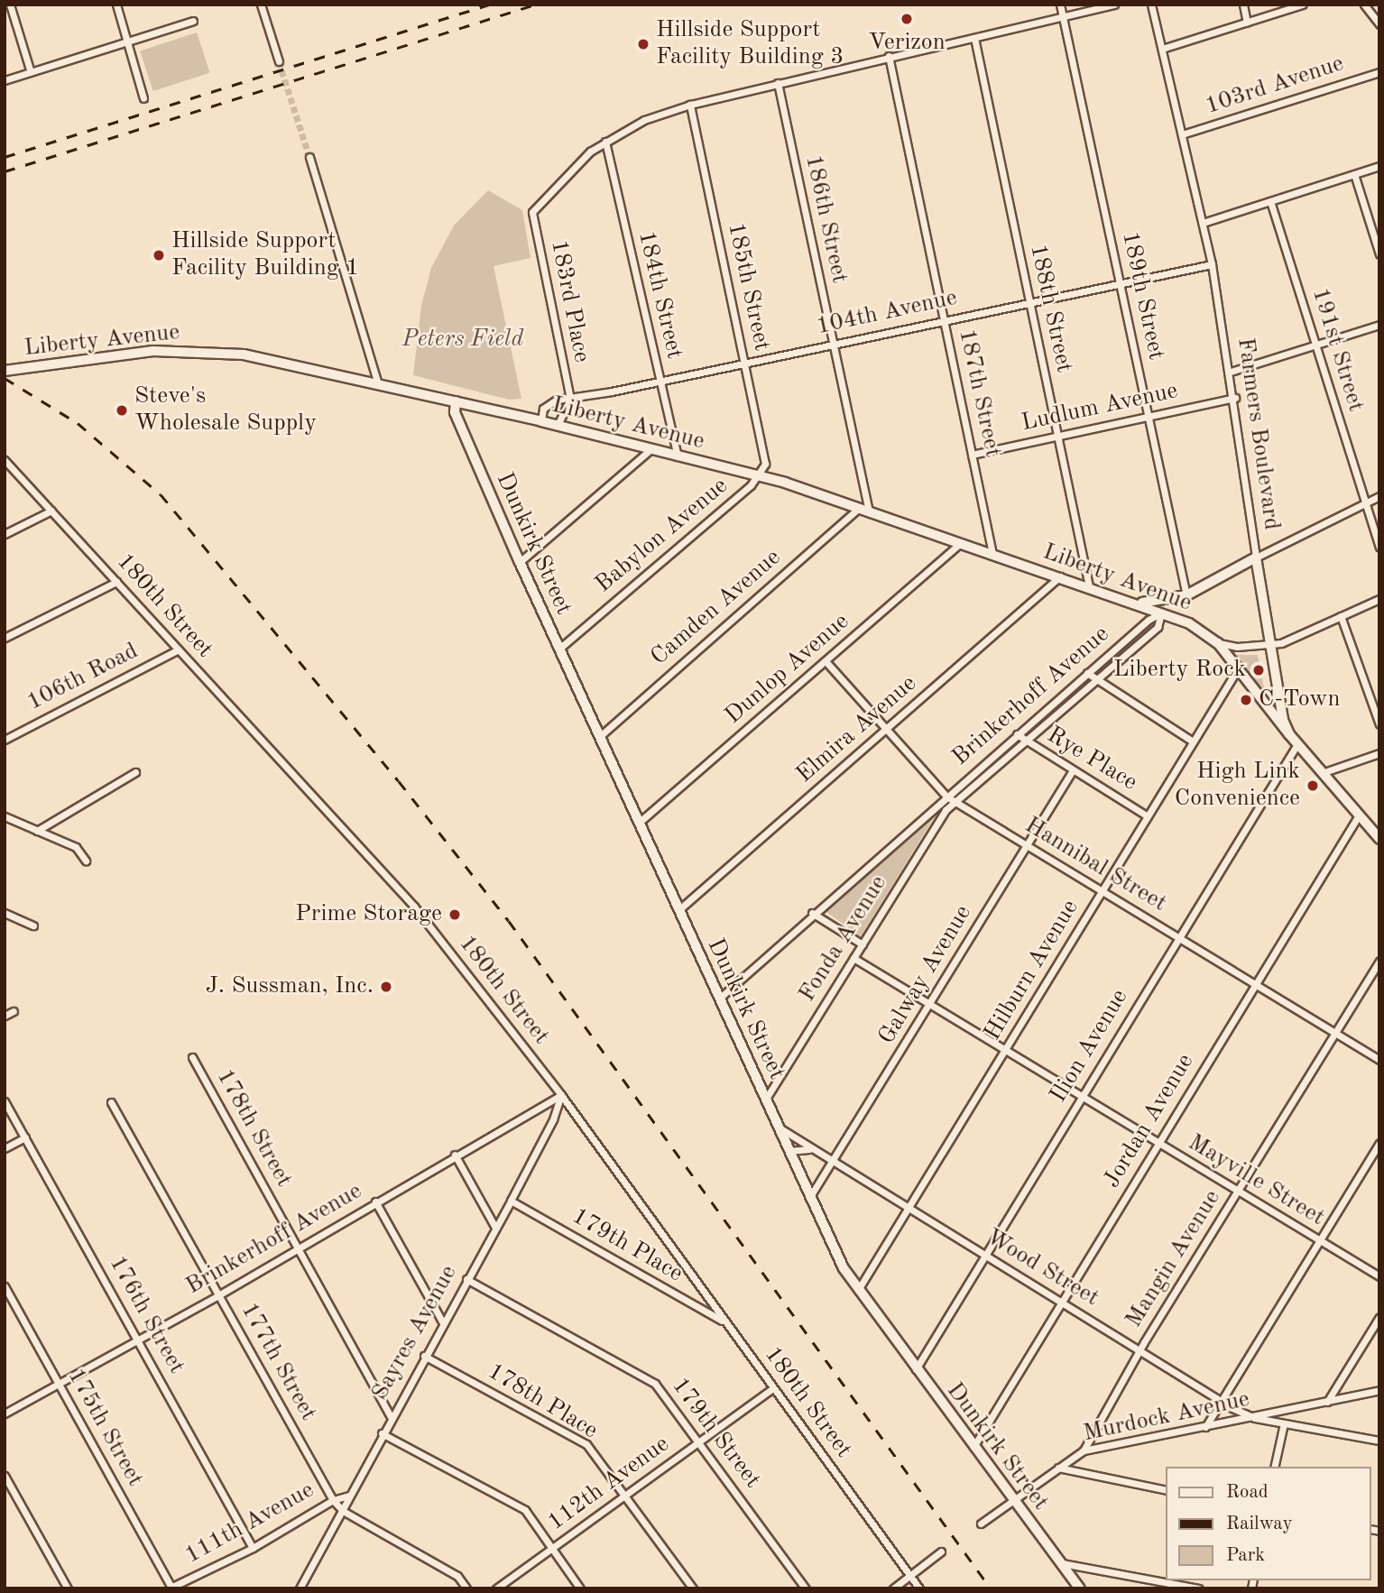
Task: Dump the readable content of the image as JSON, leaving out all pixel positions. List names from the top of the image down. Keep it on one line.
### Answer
{"streets":{"main road":["Liberty Avenue","Farmers Boulevard","Dunkirk Street"],"street":["103rd Avenue","186th Street","185th Street","184th Street","189th Street","183rd Place","188th Street","104th Avenue","191st Street","187th Street","Ludlum Avenue","Babylon Avenue","180th Street","Camden Avenue","Dunlop Avenue","106th Road","Brinkerhoff Avenue","Elmira Avenue","Rye Place","Hannibal Street","Fonda Avenue","Hilburn Avenue","Galway Avenue","Ilion Avenue","Jordan Avenue","178th Street","Mayville Street","179th Place","Mangin Avenue","Wood Street","176th Street","Sayres Avenue","177th Street","178th Place","Murdock Avenue","175th Street","179th Street","112th Avenue","111th Avenue"]},"crossings":[["103rd Avenue","Farmers Boulevard"],["186th Street","104th Avenue"],["186th Street","Liberty Avenue"],["185th Street","104th Avenue"],["185th Street","Liberty Avenue"],["185th Street","Babylon Avenue"],["184th Street","183rd Place"],["184th Street","104th Avenue"],["184th Street","Liberty Avenue"],["189th Street","104th Avenue"],["189th Street","Ludlum Avenue"],["183rd Place","104th Avenue"],["188th Street","104th Avenue"],["188th Street","Liberty Avenue"],["188th Street","Ludlum Avenue"],["104th Avenue","Liberty Avenue"],["104th Avenue","187th Street"],["104th Avenue","Farmers Boulevard"],["Liberty Avenue","187th Street"],["Liberty Avenue","Farmers Boulevard"],["Liberty Avenue","Babylon Avenue"],["Liberty Avenue","Dunkirk Street"],["Liberty Avenue","Camden Avenue"],["Liberty Avenue","Dunlop Avenue"],["Liberty Avenue","Brinkerhoff Avenue"],["Liberty Avenue","Elmira Avenue"],["Liberty Avenue","Hilburn Avenue"],["187th Street","Ludlum Avenue"],["Ludlum Avenue","Farmers Boulevard"],["Farmers Boulevard","Ilion Avenue"],["Farmers Boulevard","Jordan Avenue"],["Babylon Avenue","Dunkirk Street"],["Dunkirk Street","Camden Avenue"],["Dunkirk Street","Dunlop Avenue"],["Dunkirk Street","Brinkerhoff Avenue"],["Dunkirk Street","Elmira Avenue"],["Dunkirk Street","Fonda Avenue"],["Dunkirk Street","Hilburn Avenue"],["Dunkirk Street","Galway Avenue"],["Dunkirk Street","Ilion Avenue"],["Dunkirk Street","Jordan Avenue"],["Dunkirk Street","Wood Street"],["Dunkirk Street","Murdock Avenue"],["180th Street","106th Road"],["180th Street","Brinkerhoff Avenue"],["180th Street","179th Place"],["180th Street","Sayres Avenue"],["180th Street","112th Avenue"],["Dunlop Avenue","Hannibal Street"],["Brinkerhoff Avenue","Rye Place"],["Brinkerhoff Avenue","Hannibal Street"],["Brinkerhoff Avenue","Fonda Avenue"],["Brinkerhoff Avenue","178th Street"],["Brinkerhoff Avenue","176th Street"],["Brinkerhoff Avenue","Sayres Avenue"],["Brinkerhoff Avenue","177th Street"],["Brinkerhoff Avenue","175th Street"],["Elmira Avenue","Hannibal Street"],["Rye Place","Hilburn Avenue"],["Rye Place","Galway Avenue"],["Hannibal Street","Fonda Avenue"],["Hannibal Street","Hilburn Avenue"],["Hannibal Street","Galway Avenue"],["Hannibal Street","Ilion Avenue"],["Hannibal Street","Jordan Avenue"],["Hannibal Street","Mangin Avenue"],["Fonda Avenue","Mayville Street"],["Hilburn Avenue","Mayville Street"],["Hilburn Avenue","Wood Street"],["Galway Avenue","Mayville Street"],["Galway Avenue","Wood Street"],["Ilion Avenue","Mayville Street"],["Ilion Avenue","Wood Street"],["Jordan Avenue","Mayville Street"],["Jordan Avenue","Wood Street"],["178th Street","Sayres Avenue"],["Mayville Street","Mangin Avenue"],["179th Place","Sayres Avenue"],["Mangin Avenue","Wood Street"],["Mangin Avenue","Murdock Avenue"],["Wood Street","Murdock Avenue"],["176th Street","111th Avenue"],["Sayres Avenue","177th Street"],["Sayres Avenue","178th Place"],["Sayres Avenue","179th Street"],["Sayres Avenue","111th Avenue"],["177th Street","111th Avenue"],["178th Place","112th Avenue"],["175th Street","111th Avenue"],["179th Street","112th Avenue"]],"parks":["Peters Field"],"places":["Verizon","Hillside Support Facility Building 3","Hillside Support Facility Building 1","Steve's Wholesale Supply","Liberty Rock","C-Town","High Link Convenience","Prime Storage","J. Sussman, Inc."],"legend":["Road","Railway","Park"]}
